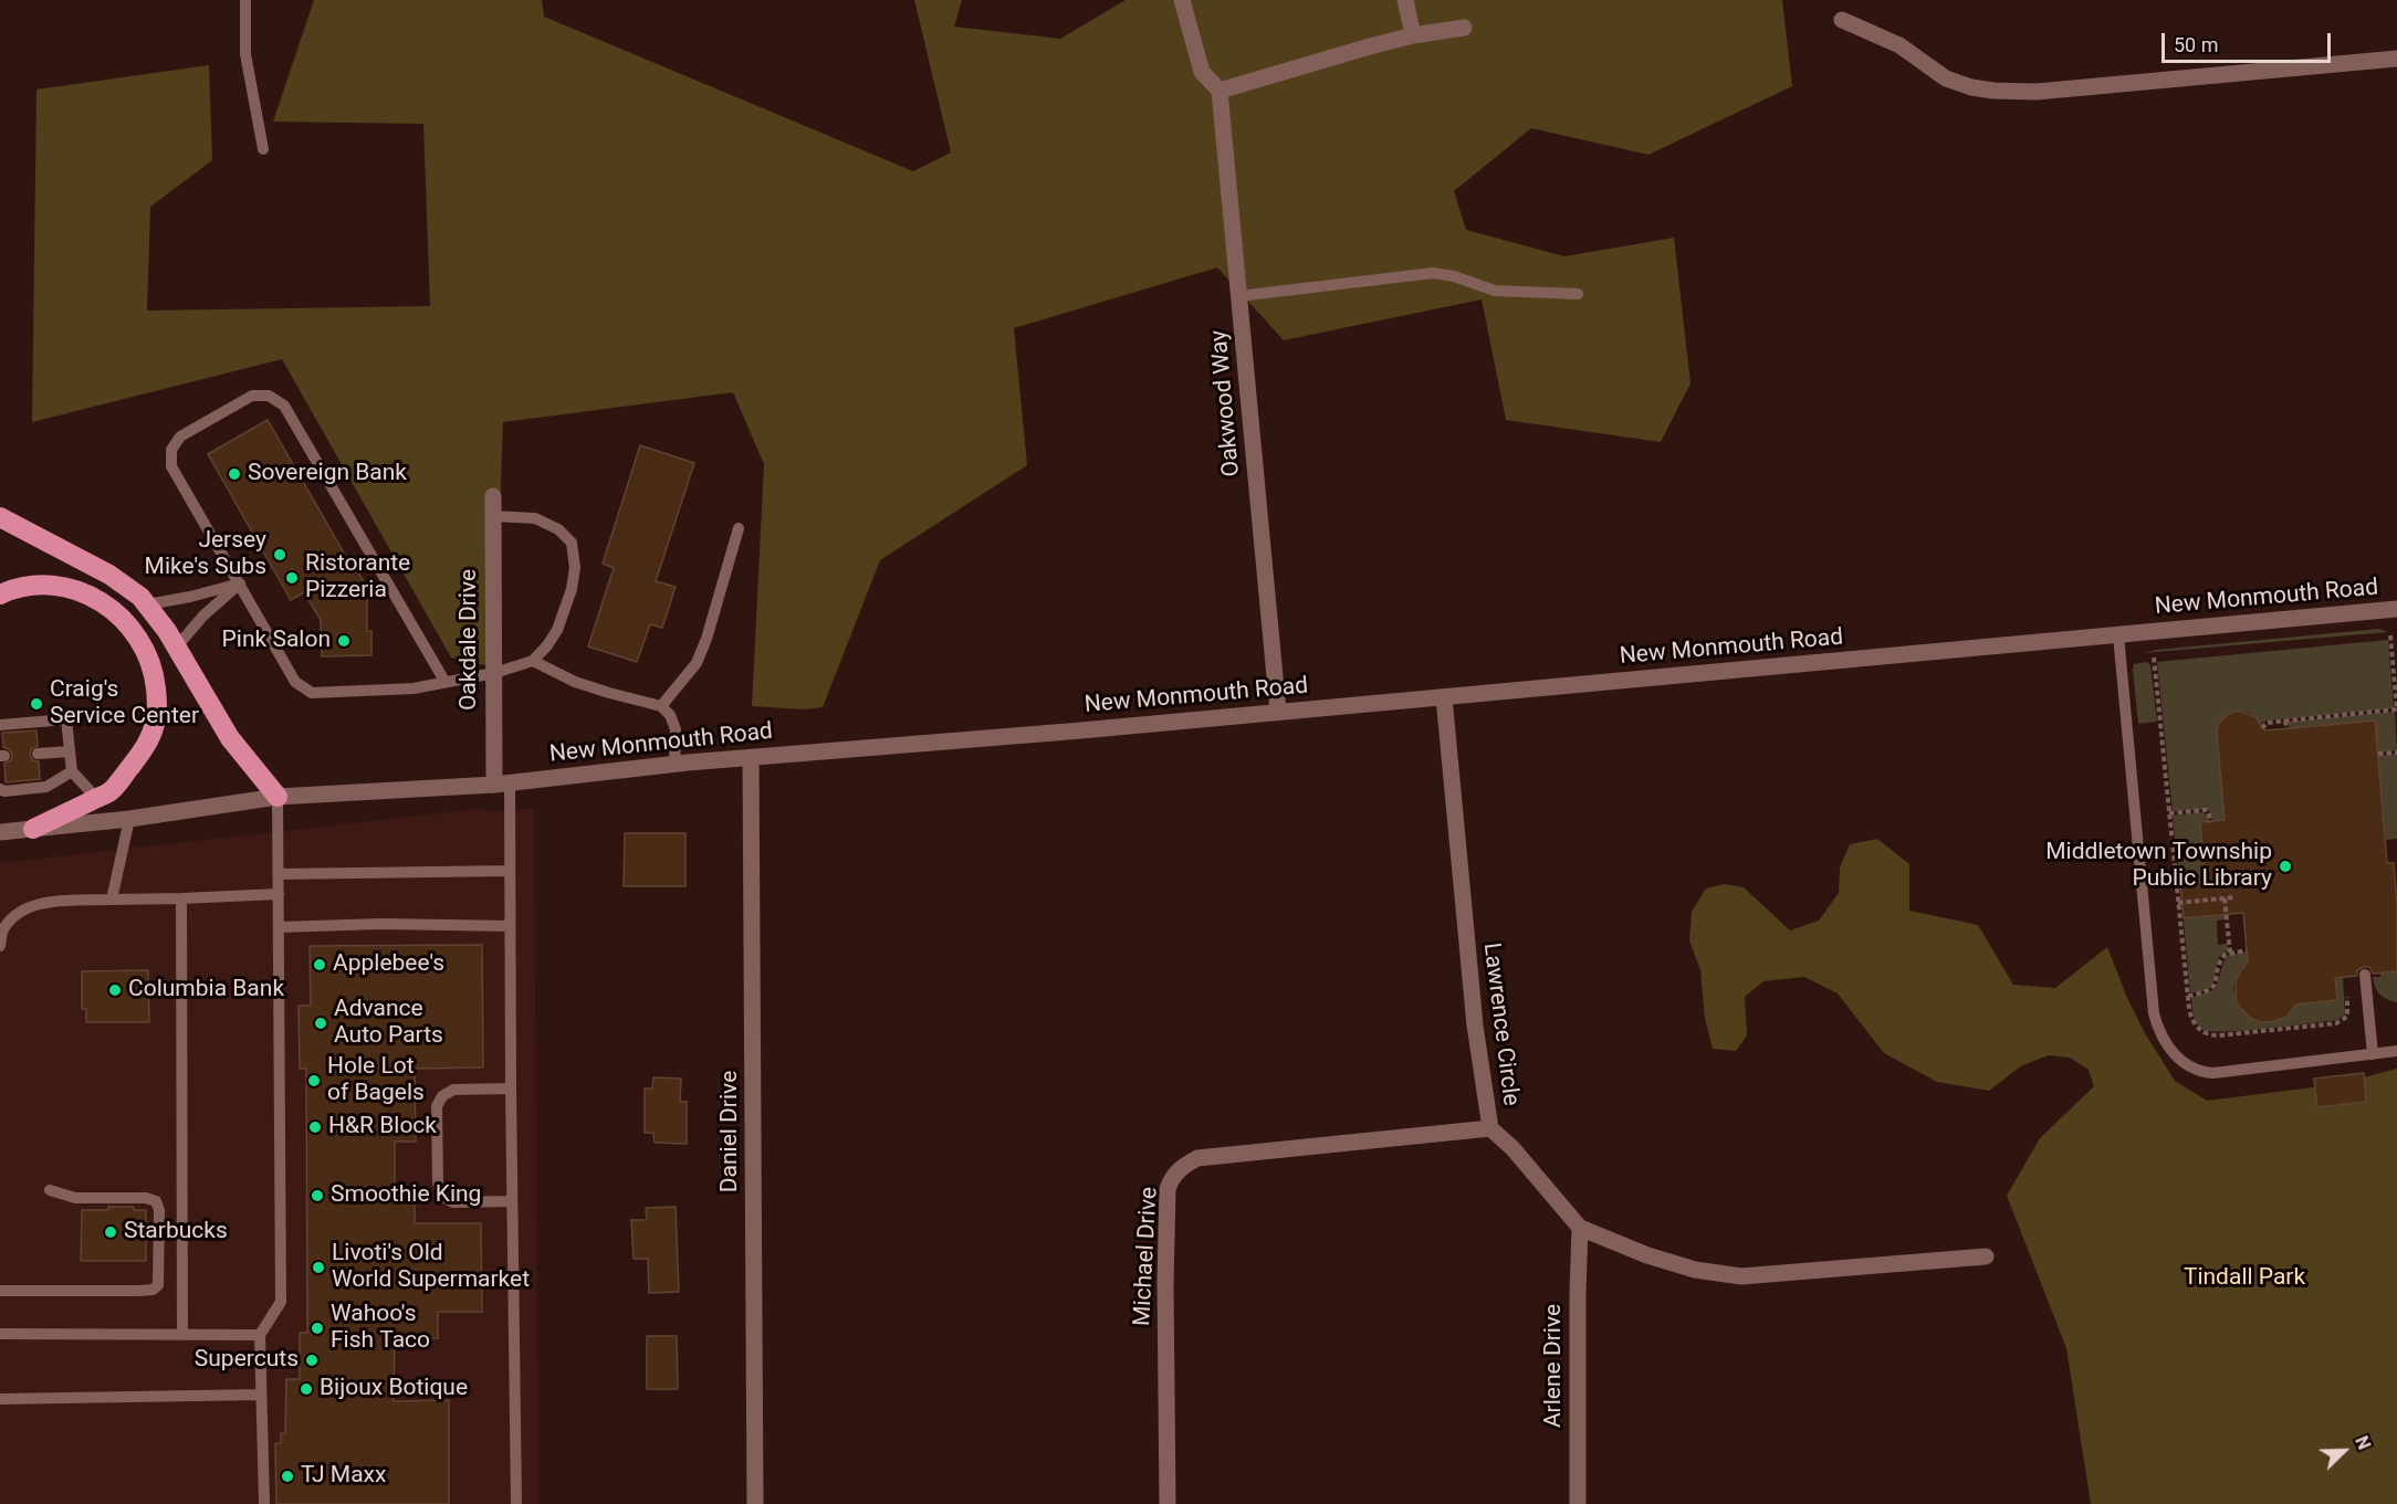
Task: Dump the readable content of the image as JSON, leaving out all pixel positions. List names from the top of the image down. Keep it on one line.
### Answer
{"streets":{"street":["Oakwood Way","New Monmouth Road","Oakdale Drive","Lawrence Circle","Daniel Drive","Michael Drive","Arlene Drive"]},"crossings":[["Oakwood Way","New Monmouth Road"],["New Monmouth Road","Oakdale Drive"],["New Monmouth Road","Lawrence Circle"],["New Monmouth Road","Daniel Drive"],["Lawrence Circle","Michael Drive"],["Lawrence Circle","Arlene Drive"]],"parks":["Tindall Park"],"places":["Sovereign Bank","Jersey Mike's Subs","Ristorante Pizzeria","Pink Salon","Craig's Service Center","Middletown Township Public Library","Applebee's","Columbia Bank","Advance Auto Parts","Hole Lot of Bagels","H&R Block","Smoothie King","Starbucks","Livoti's Old World Supermarket","Wahoo's Fish Taco","Supercuts","Bijoux Botique","TJ Maxx"],"scale_bar":"50 m","north":"top right"}
